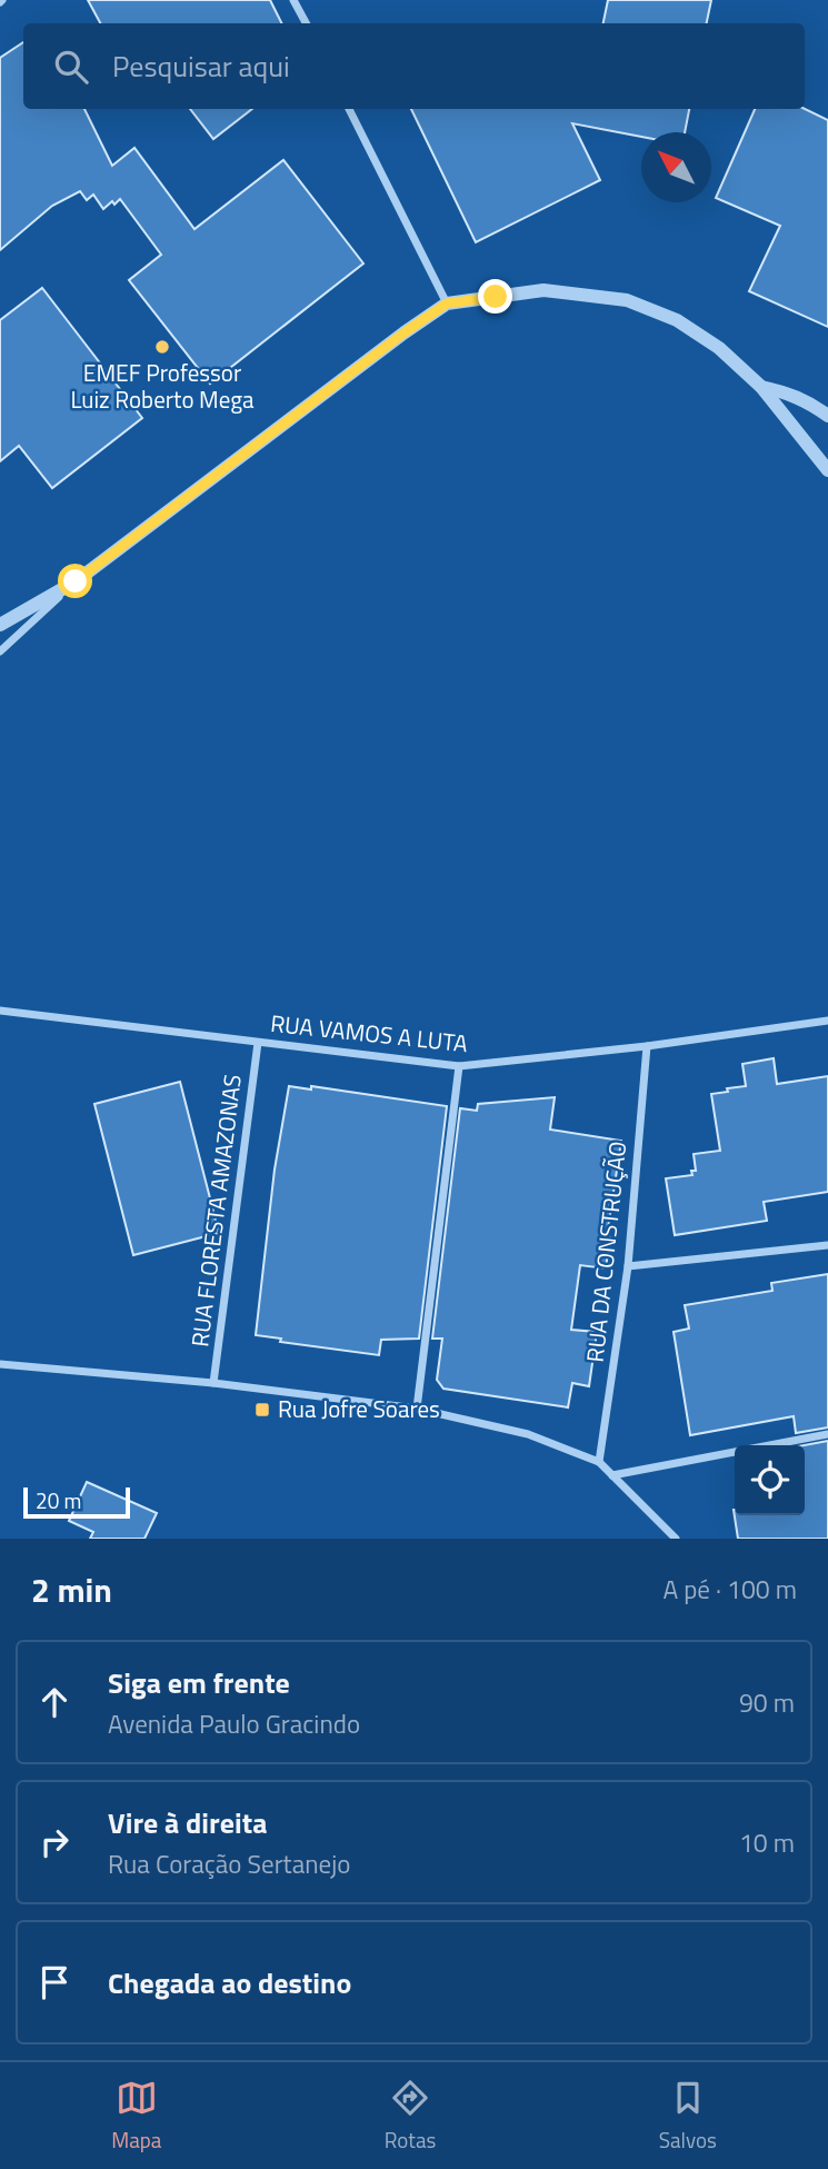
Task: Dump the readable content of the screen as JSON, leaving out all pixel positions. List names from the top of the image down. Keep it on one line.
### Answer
{"streets":{"street":["RUA VAMOS A LUTA","RUA FLORESTA AMAZONAS","RUA DA CONSTRUÇÃO"]},"crossings":[["RUA VAMOS A LUTA","RUA FLORESTA AMAZONAS"],["RUA VAMOS A LUTA","RUA DA CONSTRUÇÃO"]],"places":{"other":["EMEF Professor Luiz Roberto Mega"],"transit":["Rua Jofre Soares"]},"scale_bar":"20 m","north":"top left","page":{"search":"Pesquisar aqui","scale":"20 m","heading":["2 min","A pé · 100 m"],"list":[["Siga em frente","Avenida Paulo Gracindo","90 m"],["Vire à direita","Rua Coração Sertanejo","10 m"],"Chegada ao destino"],"nav":["Mapa","Rotas","Salvos"]}}
